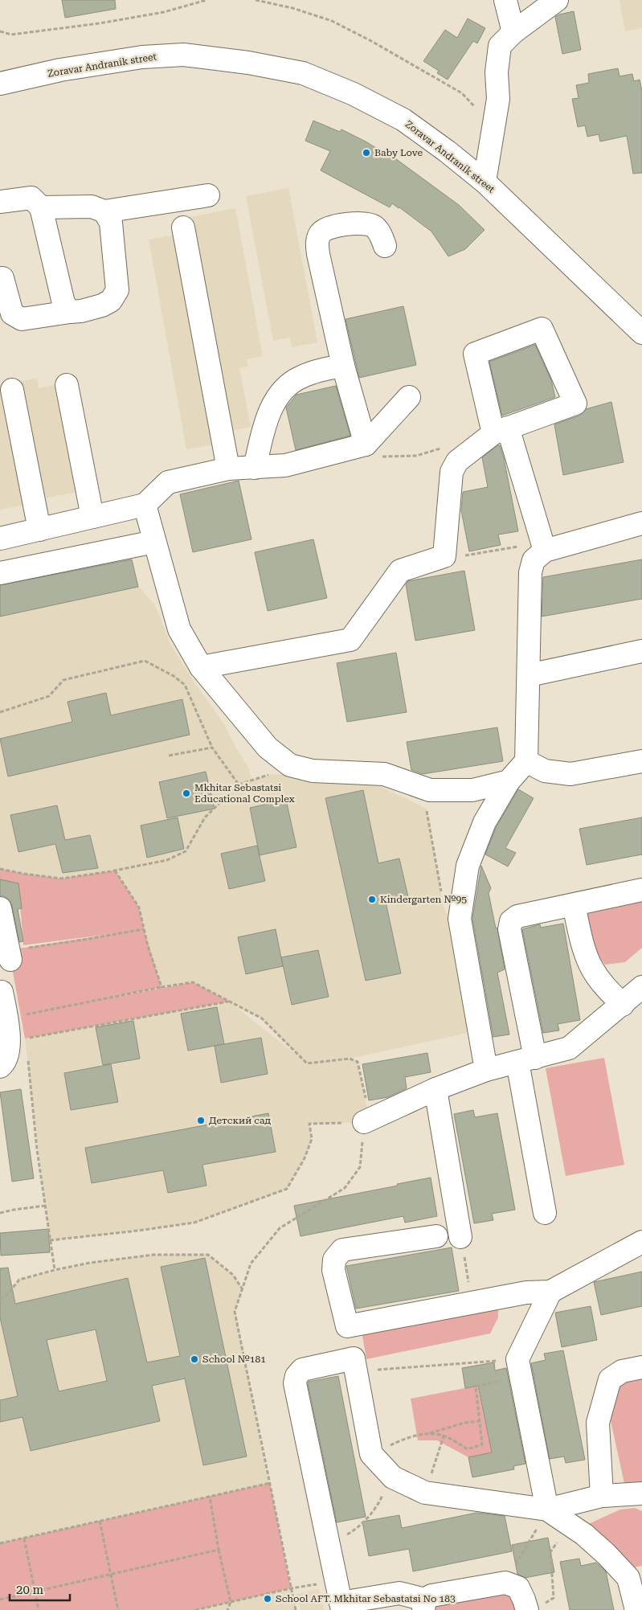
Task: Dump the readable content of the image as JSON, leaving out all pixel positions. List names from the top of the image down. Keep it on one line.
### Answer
{"streets":{"main road":["Zoravar Andranik street"]},"places":["Baby Love","Mkhitar Sebastatsi Educational Complex","Kindergarten №95","Детский сад","School №181","School AFT. Mkhitar Sebastatsi No 183"],"scale_bar":"20 m"}
